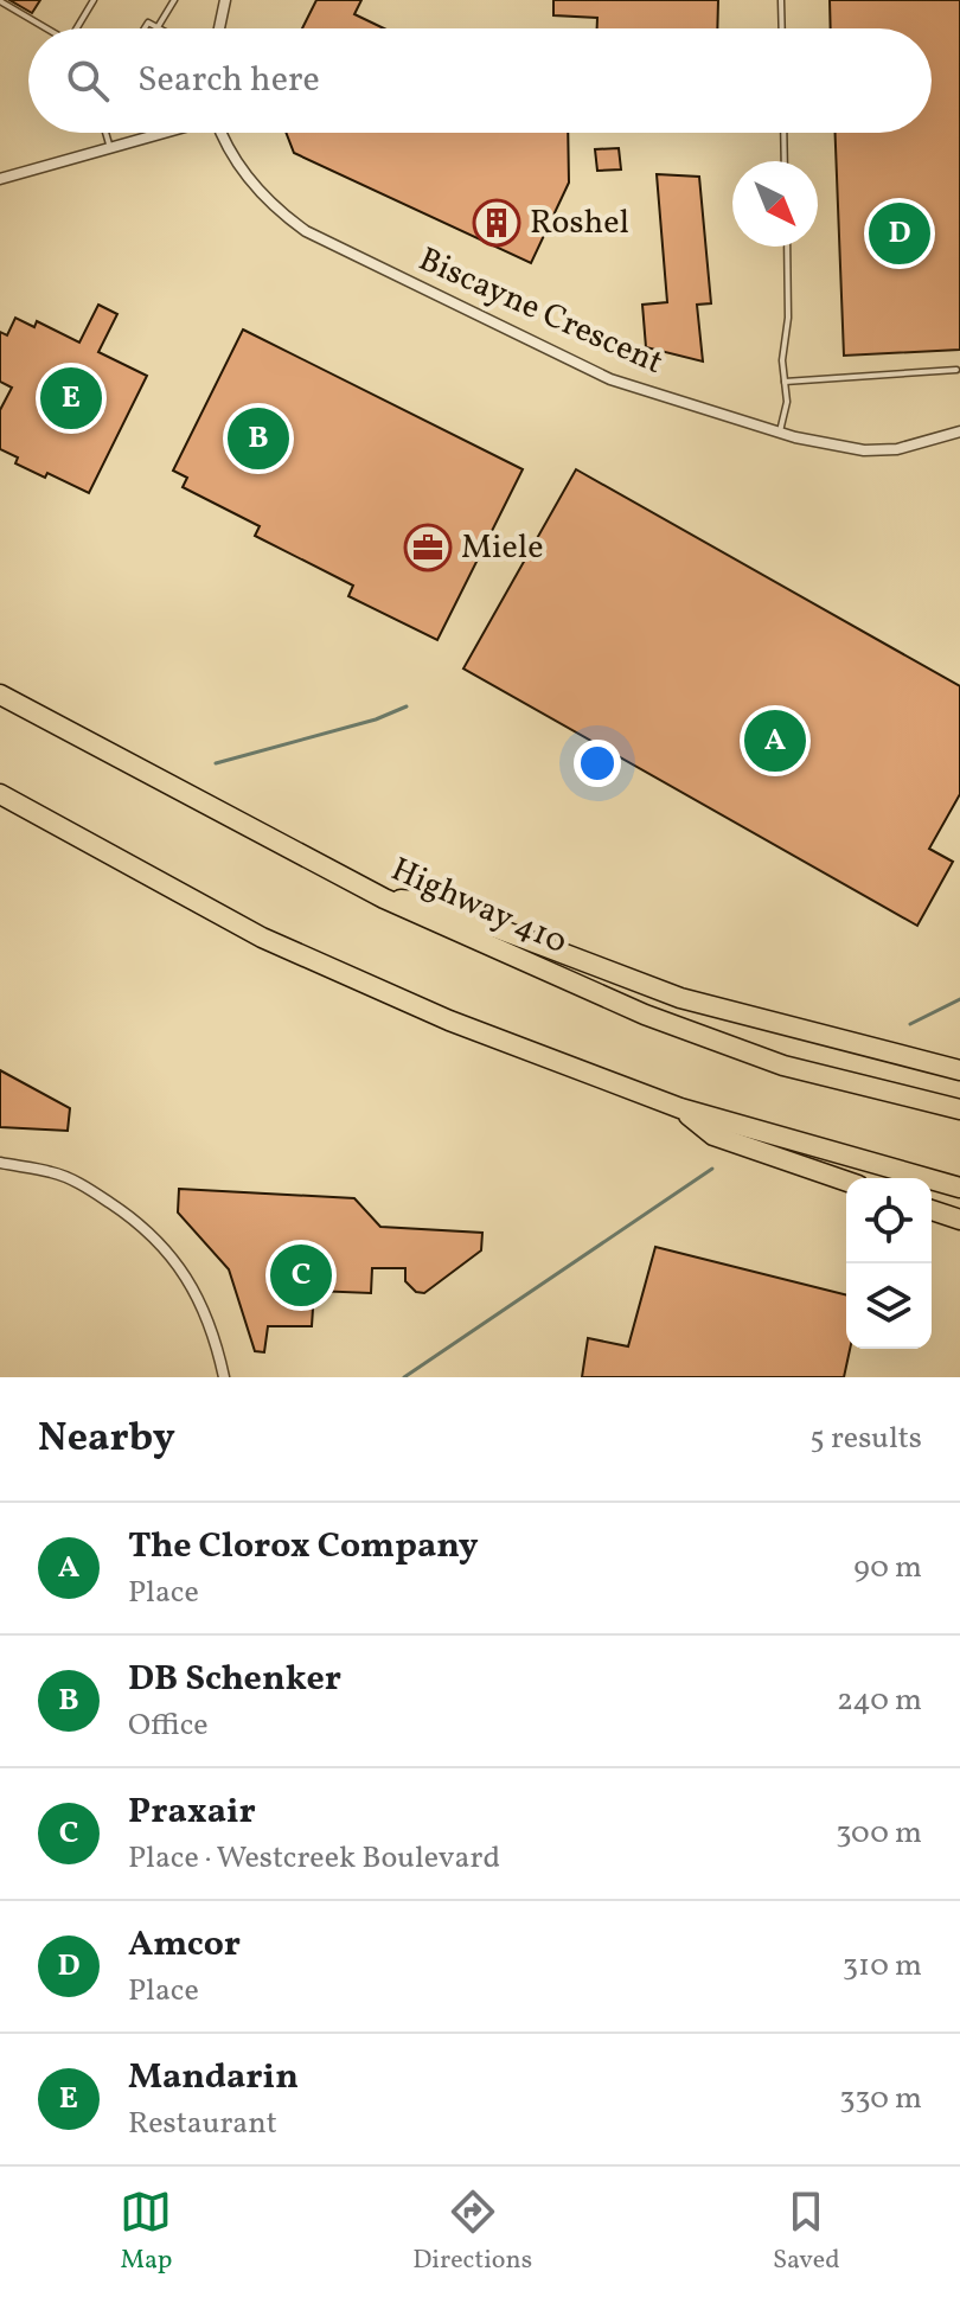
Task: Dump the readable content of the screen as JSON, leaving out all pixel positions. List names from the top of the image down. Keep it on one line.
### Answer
{"streets":{"highway":["Highway 410"],"street":["Biscayne Crescent"]},"places":{"building":["Roshel"],"office":["Miele"]},"north":"bottom right","page":{"search":"Search here","pins":["D","E","B","A","C"],"heading":["Nearby","5 results"],"list":[{"mark":"A","name":"The Clorox Company","note":"Place","value":"90 m"},{"mark":"B","name":"DB Schenker","note":"Office","value":"240 m"},{"mark":"C","name":"Praxair","note":"Place · Westcreek Boulevard","value":"300 m"},{"mark":"D","name":"Amcor","note":"Place","value":"310 m"},{"mark":"E","name":"Mandarin","note":"Restaurant","value":"330 m"}],"nav":["Map","Directions","Saved"]}}
